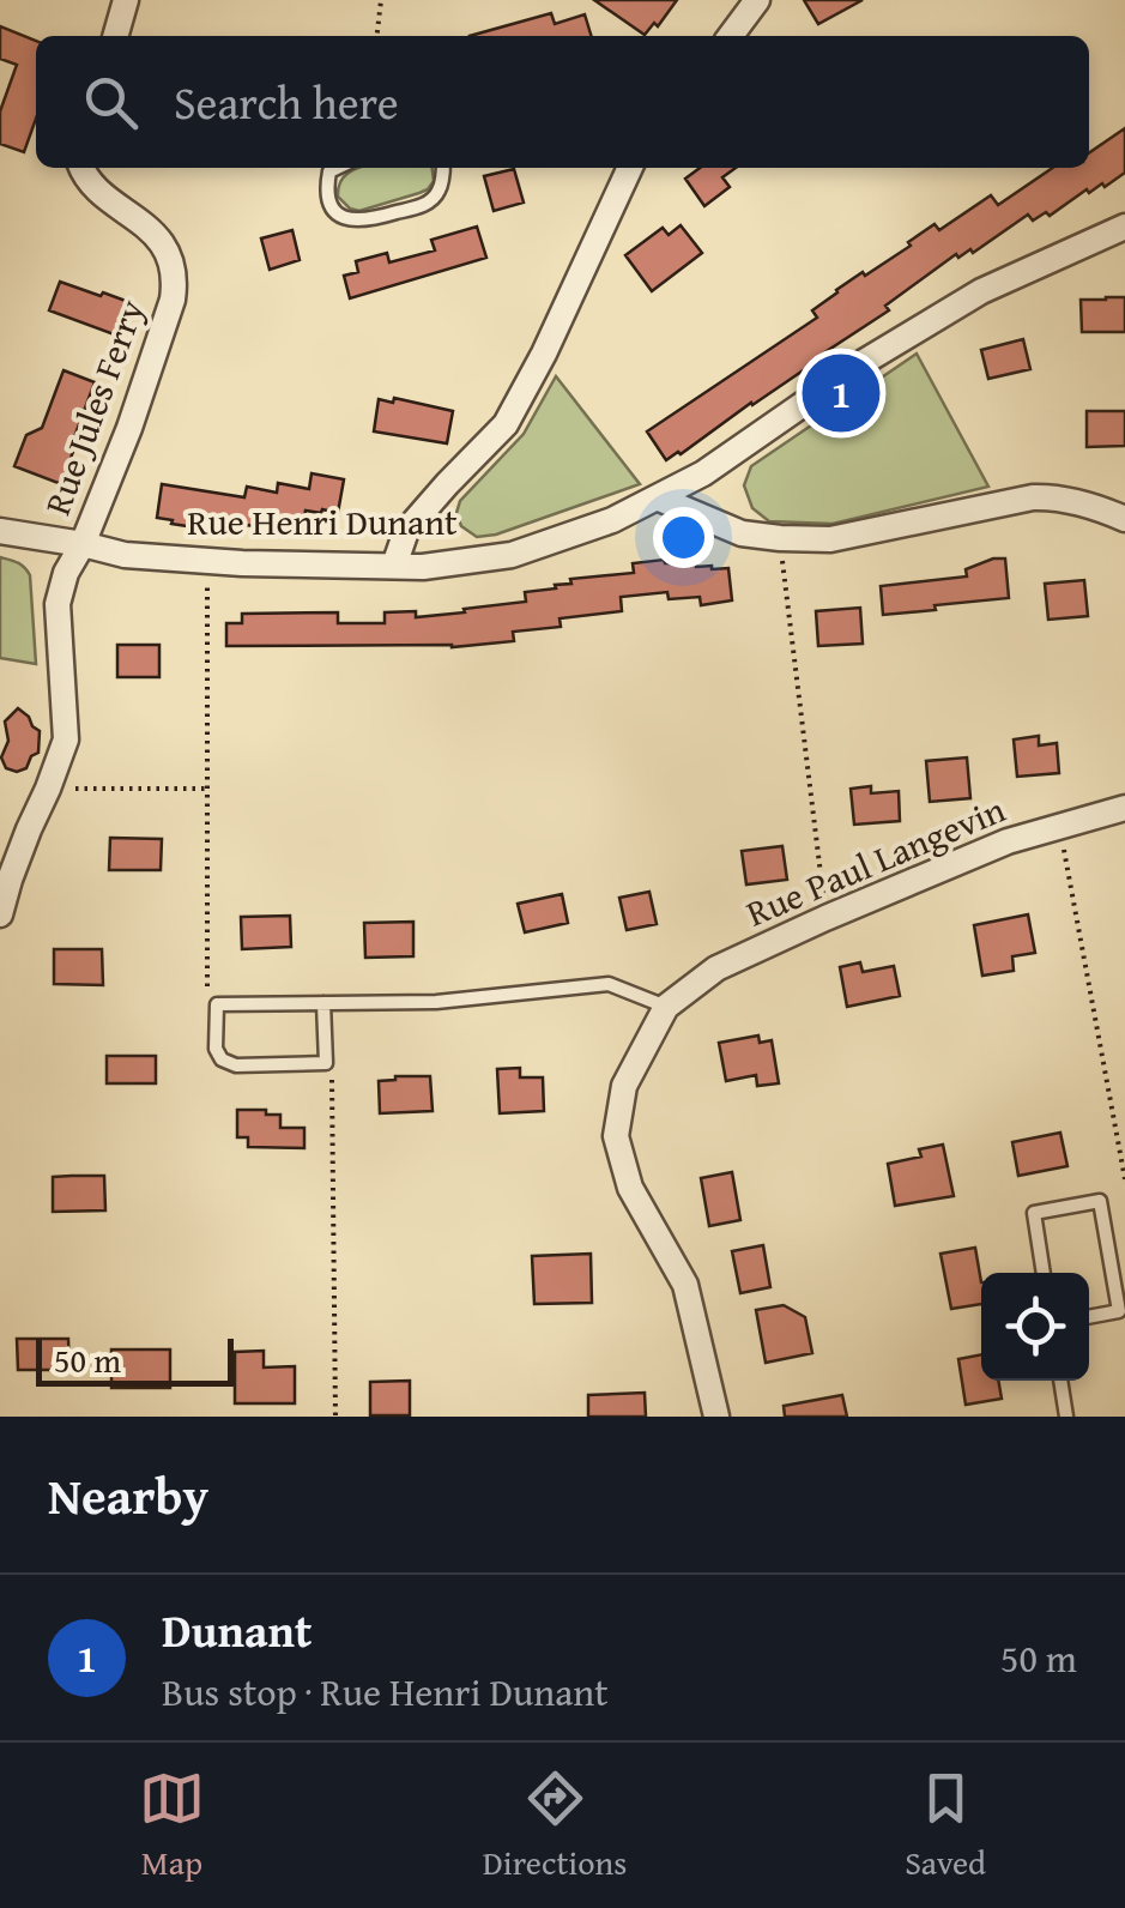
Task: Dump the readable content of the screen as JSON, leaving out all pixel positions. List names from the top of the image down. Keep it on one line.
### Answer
{"streets":{"street":["Rue Jules Ferry","Rue Henri Dunant","Rue Paul Langevin"]},"crossings":[["Rue Jules Ferry","Rue Henri Dunant"]],"scale_bar":"50 m","page":{"search":"Search here","pins":"1","scale":"50 m","heading":"Nearby","list":[{"mark":"1","name":"Dunant","note":"Bus stop · Rue Henri Dunant","value":"50 m"}],"nav":["Map","Directions","Saved"]}}
